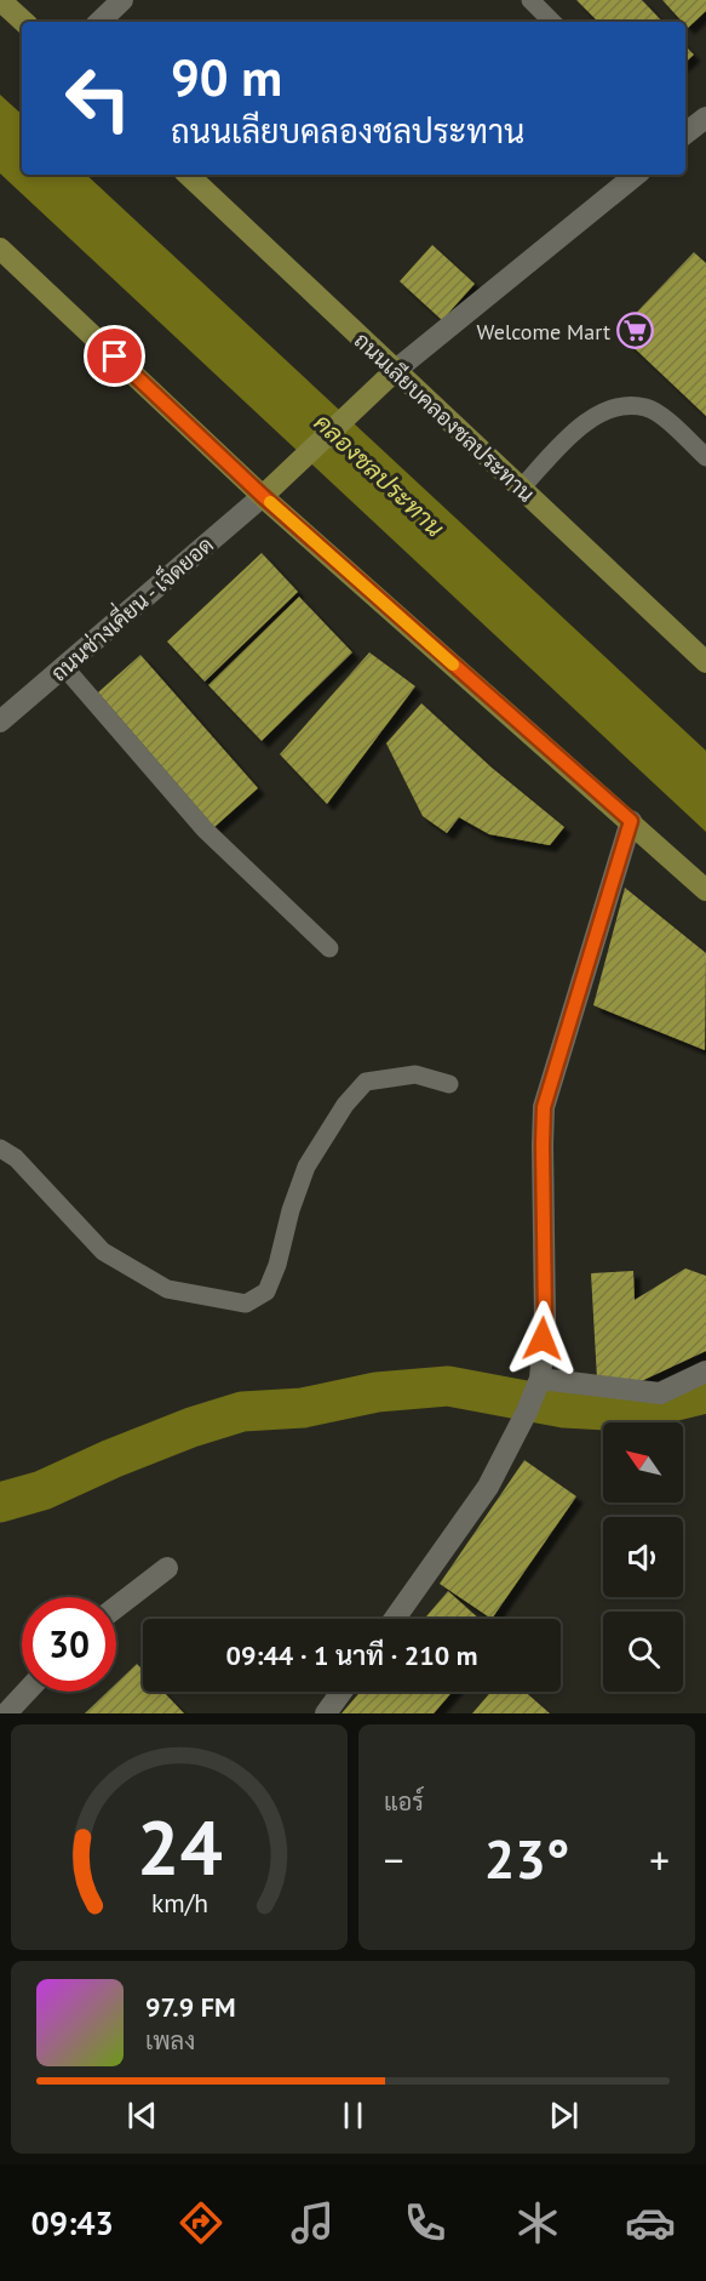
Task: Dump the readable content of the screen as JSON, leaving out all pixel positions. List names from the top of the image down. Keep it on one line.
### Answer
{"streets":{"main road":["ถนนเลียบคลองชลประทาน"],"street":["ถนนช่างเคี่ยน - เจ็ดยอด"]},"water":["คลองชลประทาน"],"places":{"supermarket":["Welcome Mart"]},"north":"top left","page":{"turn":["90 m","ถนนเลียบคลองชลประทาน"],"limit":"30","trip":"09:44 · 1 นาที · 210 m","tile":"แอร์","heat":["−","23°","+"],"song":["97.9 FM","เพลง"],"tabs":"09:43","gauge":["24","km/h"]}}
